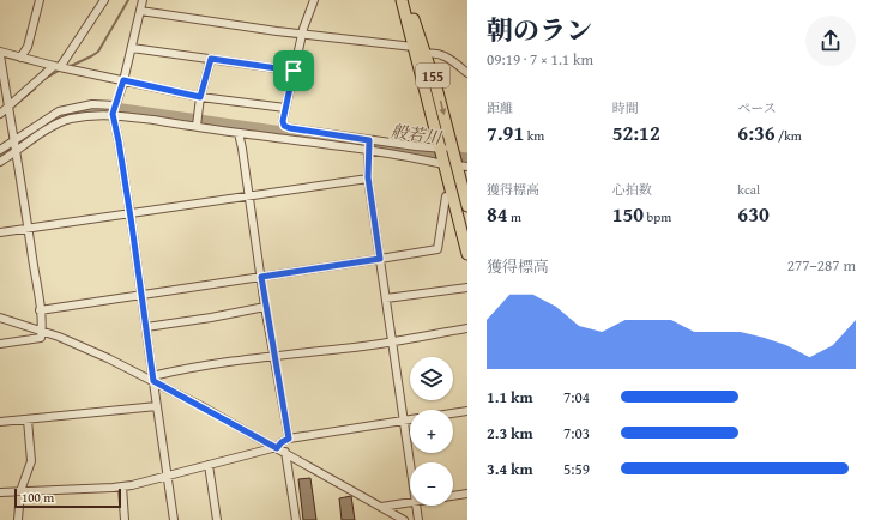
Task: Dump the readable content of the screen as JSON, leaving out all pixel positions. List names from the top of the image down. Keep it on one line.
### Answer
{"streets":{"highway":["155"]},"water":["般若川"],"scale_bar":"100 m","page":{"heading":["朝のラン","09:19 · 7 × 1.1 km"],"stats":[["距離","7.91 km"],["時間","52:12"],["ペース","6:36 /km"],["獲得標高","84 m"],["心拍数","150 bpm"],["kcal","630"]],"chart":["獲得標高","277–287 m"],"map_buttons":["+","−"],"list":[{"name":"1.1 km","note":"7:04"},{"name":"2.3 km","note":"7:03"},{"name":"3.4 km","note":"5:59"}],"scale":"100 m"}}
